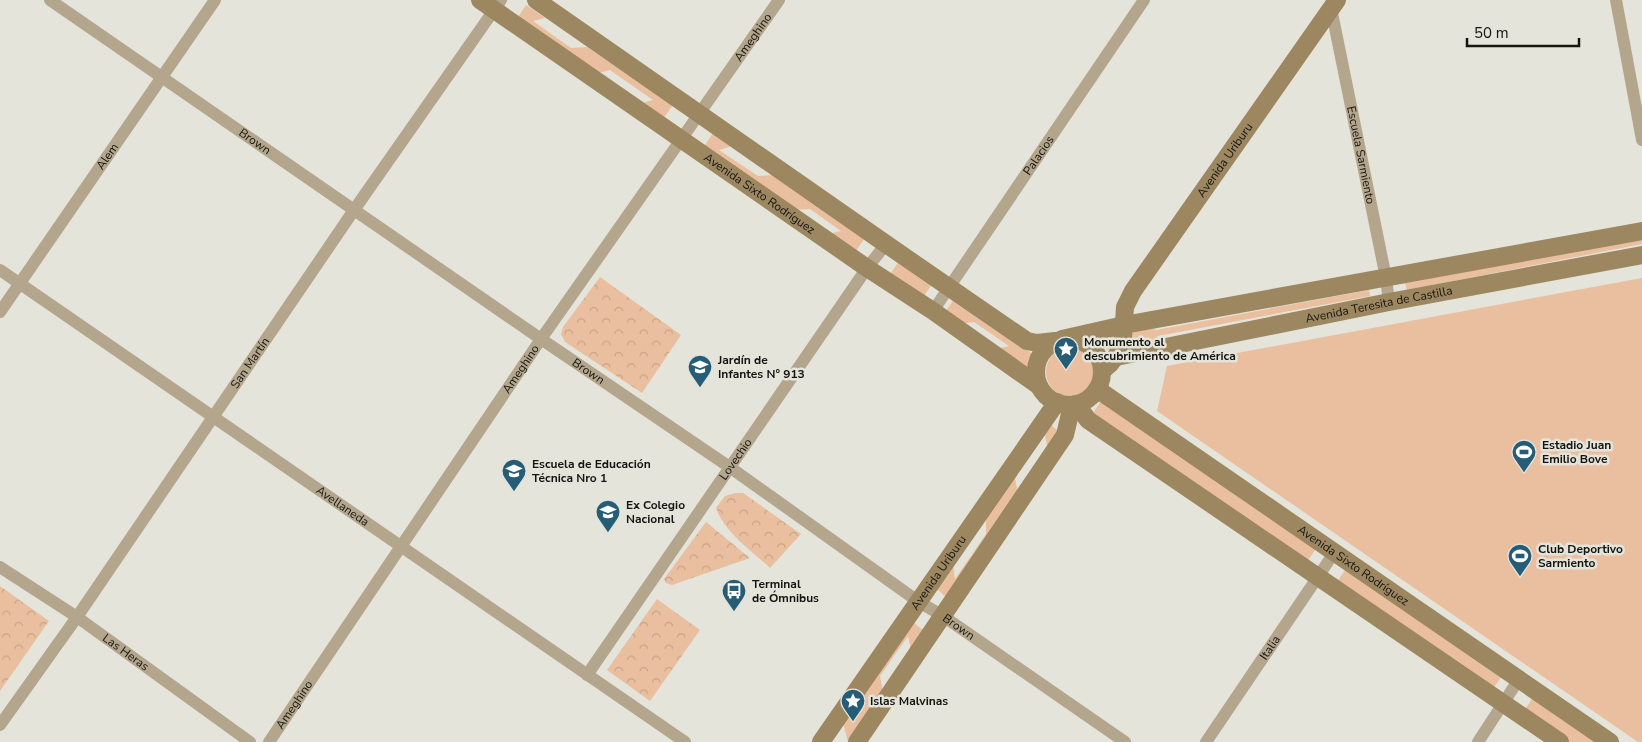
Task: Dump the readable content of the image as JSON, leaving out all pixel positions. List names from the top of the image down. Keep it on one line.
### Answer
{"streets":{"main road":["Avenida Uriburu","Avenida Sixto Rodríguez","Avenida Teresita de Castilla"],"street":["Ameghino","Brown","Escuela Sarmiento","Alem","Palacios","San Martín","Lovechio","Avellaneda","Italia","Las Heras"]},"crossings":[["Ameghino","Brown"],["Ameghino","Avenida Sixto Rodríguez"],["Ameghino","Avellaneda"],["Brown","Alem"],["Brown","Avenida Uriburu"],["Brown","San Martín"],["Brown","Lovechio"],["Escuela Sarmiento","Avenida Uriburu"],["Escuela Sarmiento","Avenida Teresita de Castilla"],["Alem","Avellaneda"],["Palacios","Avenida Sixto Rodríguez"],["Avenida Uriburu","Avenida Sixto Rodríguez"],["Avenida Uriburu","Avenida Teresita de Castilla"],["Avenida Sixto Rodríguez","Avenida Teresita de Castilla"],["Avenida Sixto Rodríguez","San Martín"],["Avenida Sixto Rodríguez","Lovechio"],["Avenida Sixto Rodríguez","Italia"],["San Martín","Avellaneda"],["San Martín","Las Heras"],["Lovechio","Avellaneda"]],"places":{"place":["Monumento al descubrimiento de América","Islas Malvinas"],"school or university":["Jardín de Infantes N° 913","Escuela de Educación Técnica Nro 1","Ex Colegio Nacional"],"sports":["Estadio Juan Emilio Bove","Club Deportivo Sarmiento"],"bus stop":["Terminal de Ómnibus"]},"scale_bar":"50 m"}
